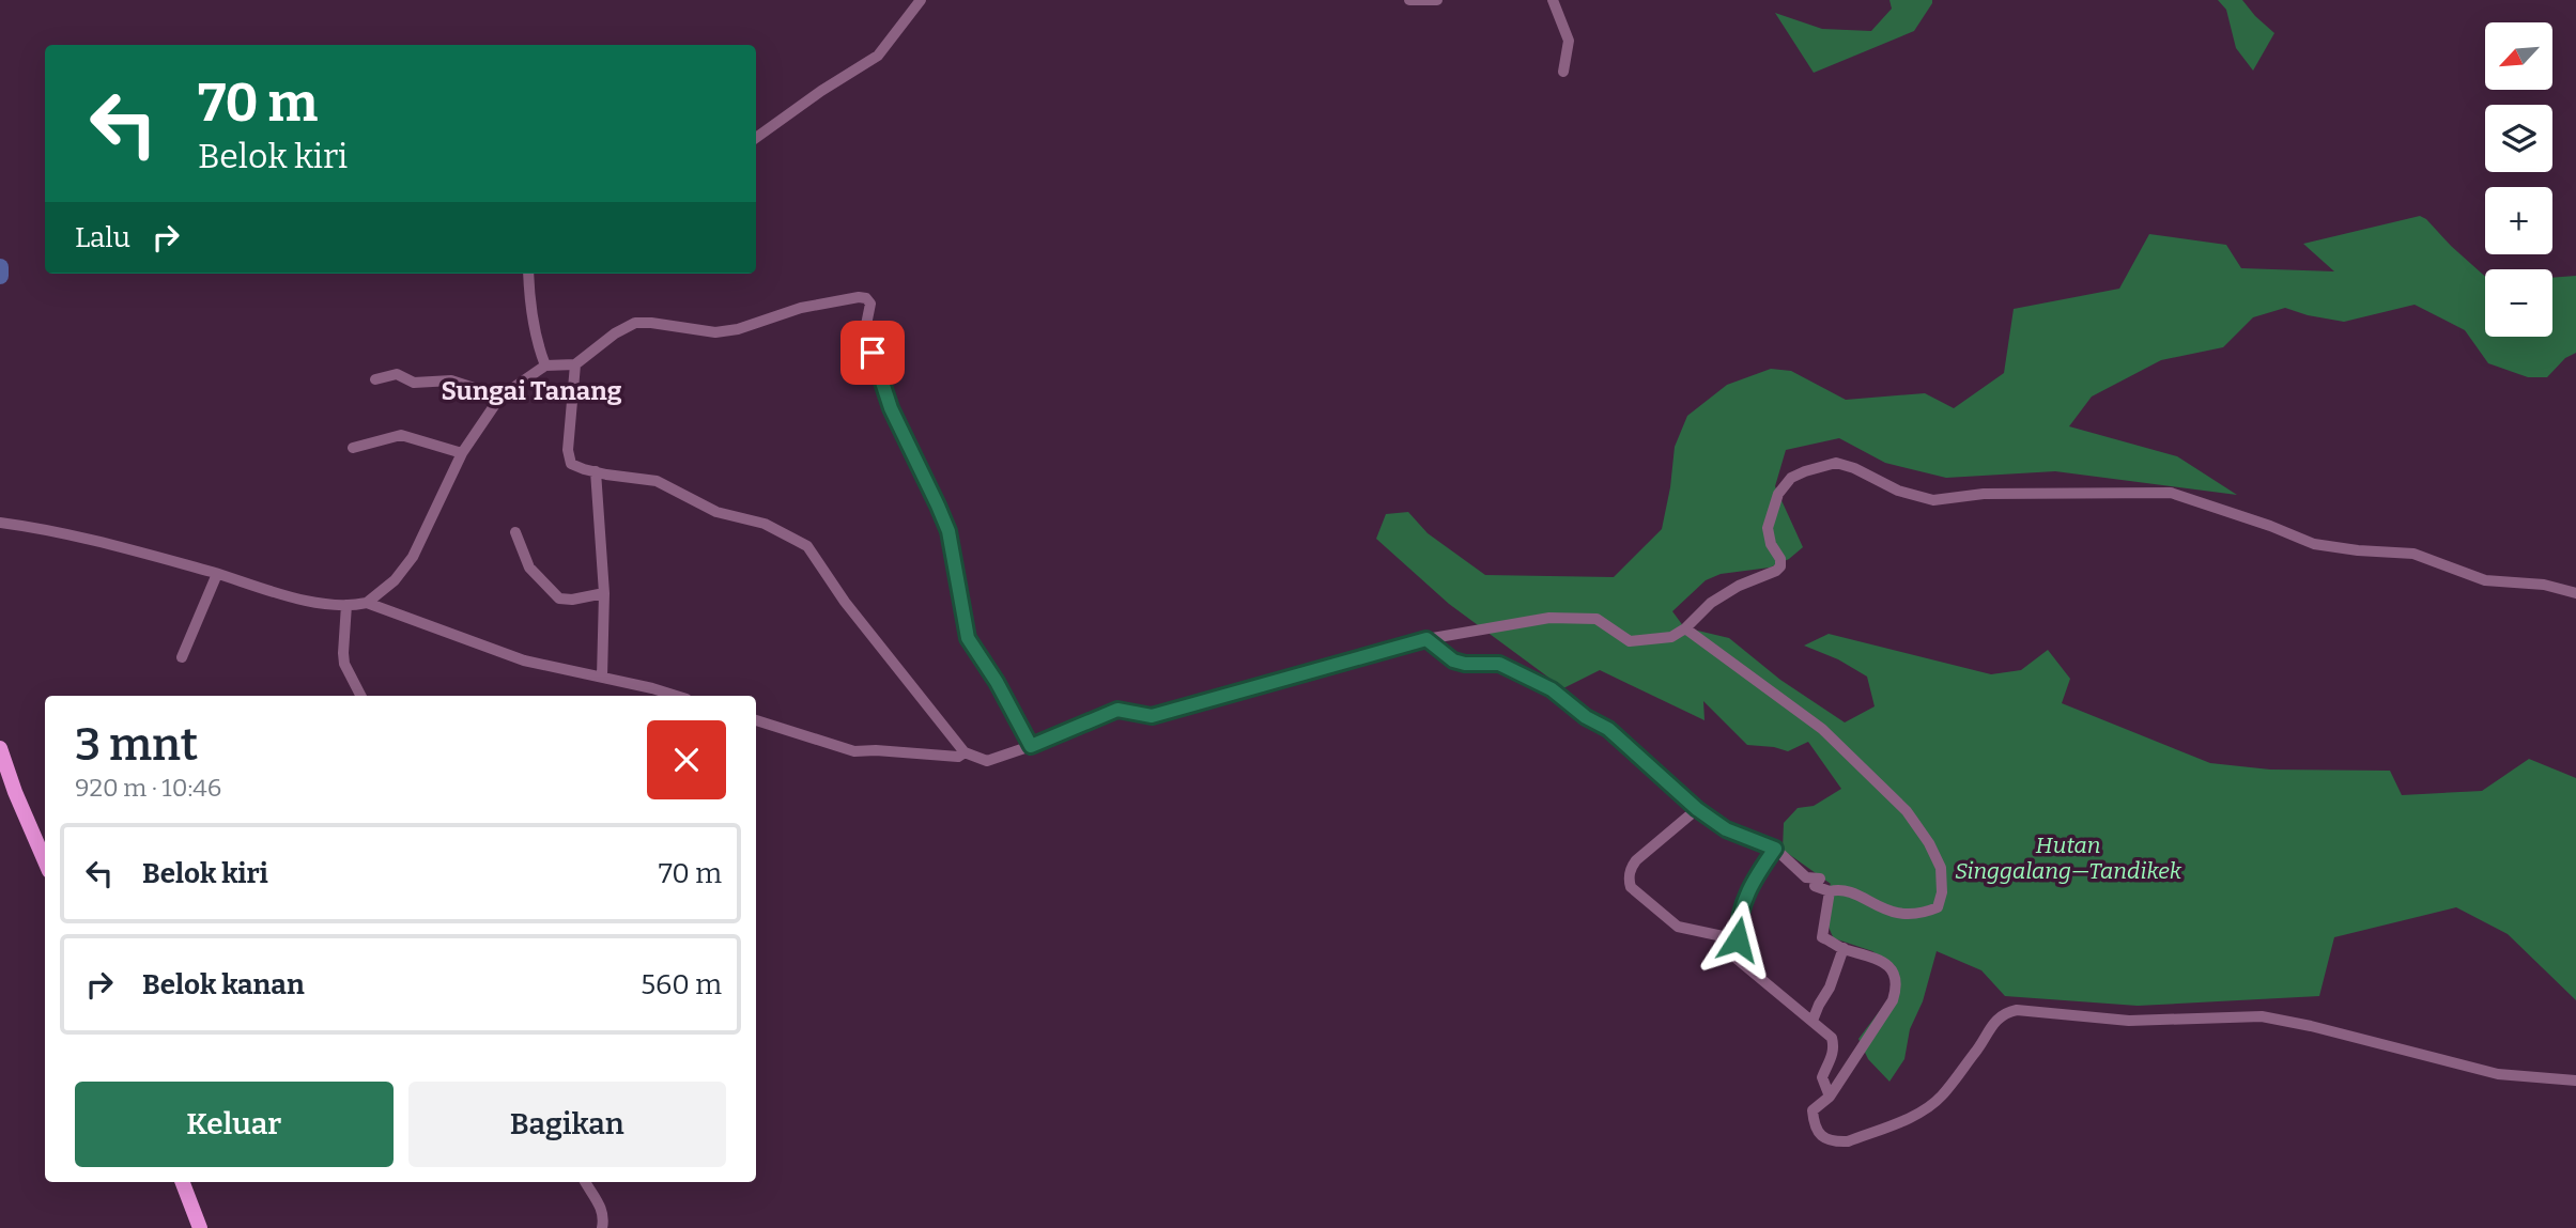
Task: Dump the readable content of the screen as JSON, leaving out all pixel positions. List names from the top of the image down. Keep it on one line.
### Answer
{"districts":["Sungai Tanang"],"parks":["Hutan Singgalang—Tandikek"],"north":"bottom left","page":{"map_buttons":["+","−"],"turn":["70 m","Belok kiri"],"then":"Lalu","heading":["3 mnt","920 m · 10:46"],"list":[{"name":"Belok kiri","value":"70 m"},{"name":"Belok kanan","value":"560 m"}],"buttons":["Keluar","Bagikan"]}}
